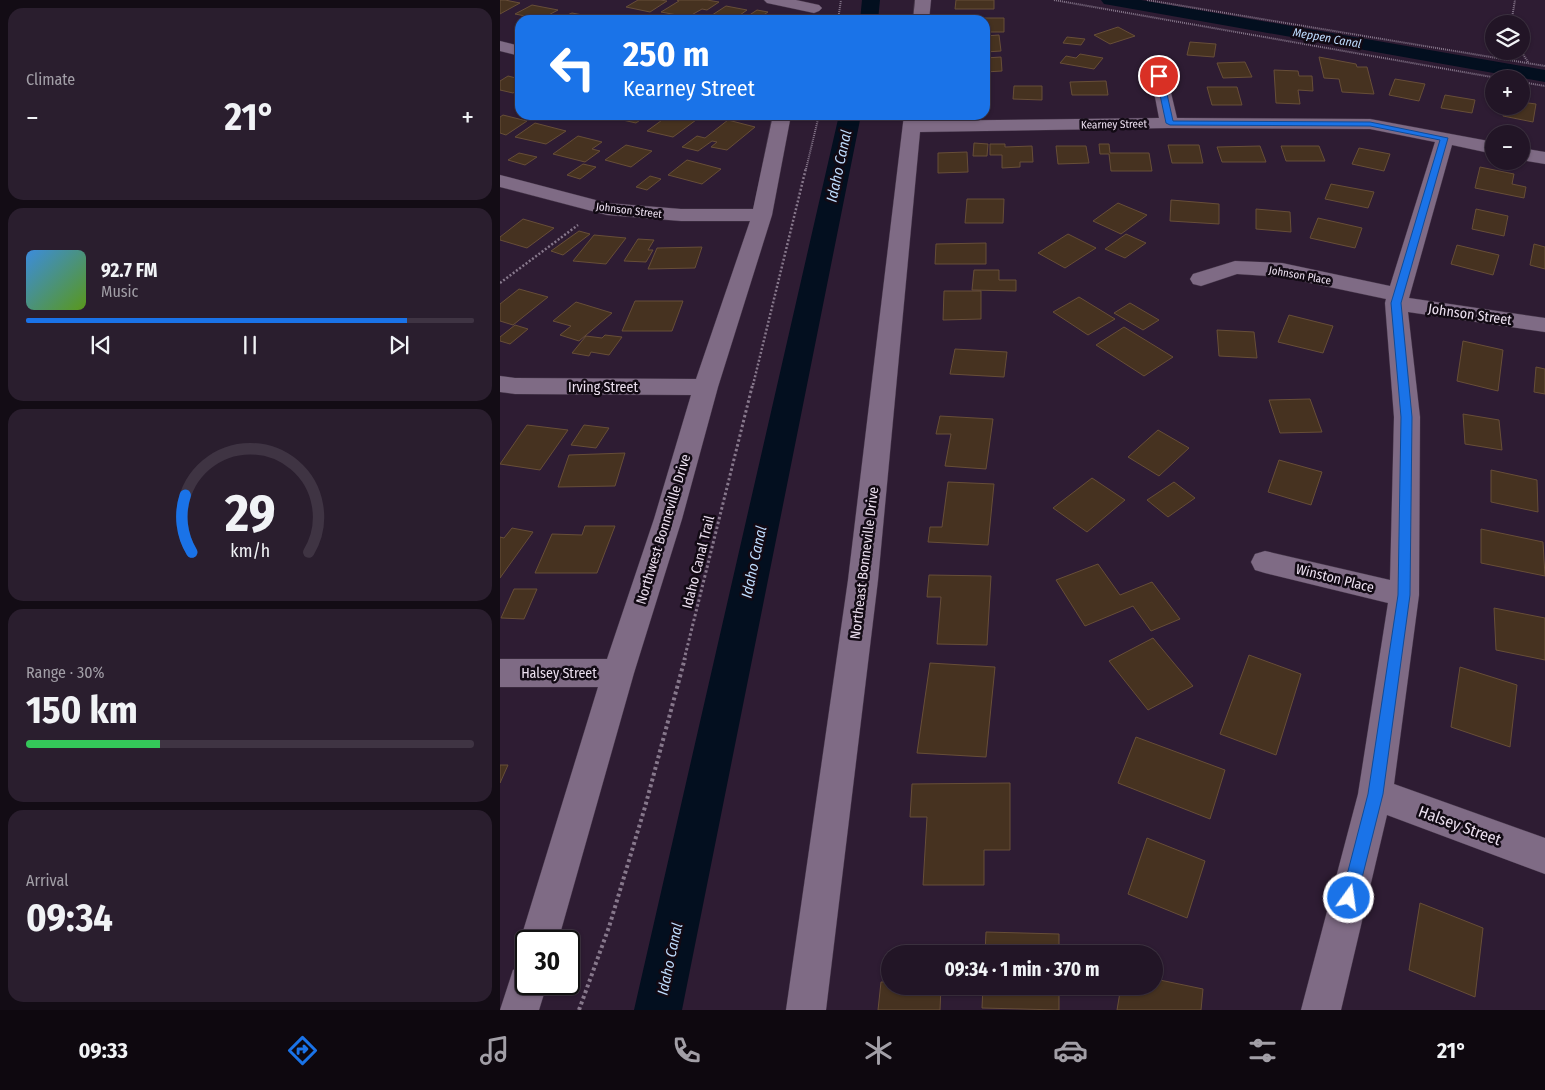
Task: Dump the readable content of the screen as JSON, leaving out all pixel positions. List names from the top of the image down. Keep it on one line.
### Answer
{"streets":{"street":["Kearney Street","Johnson Street","Johnson Place","Irving Street","Northwest Bonneville Drive","Northeast Bonneville Drive","Winston Place","Halsey Street"],"path":["Idaho Canal Trail"]},"crossings":[["Kearney Street","Northeast Bonneville Drive"],["Johnson Street","Johnson Place"],["Johnson Street","Northwest Bonneville Drive"],["Irving Street","Northwest Bonneville Drive"],["Northwest Bonneville Drive","Halsey Street"]],"water":["Meppen Canal","Idaho Canal"],"page":{"tile":["Climate",["Range · 30%","150 km"],["Arrival","09:34"]],"map_buttons":["+","−"],"turn":["250 m","Kearney Street"],"heat":["−","21°","+"],"song":["92.7 FM","Music"],"limit":"30","trip":"09:34 · 1 min · 370 m","tabs":["09:33","21°"],"gauge":["29","km/h"]}}
